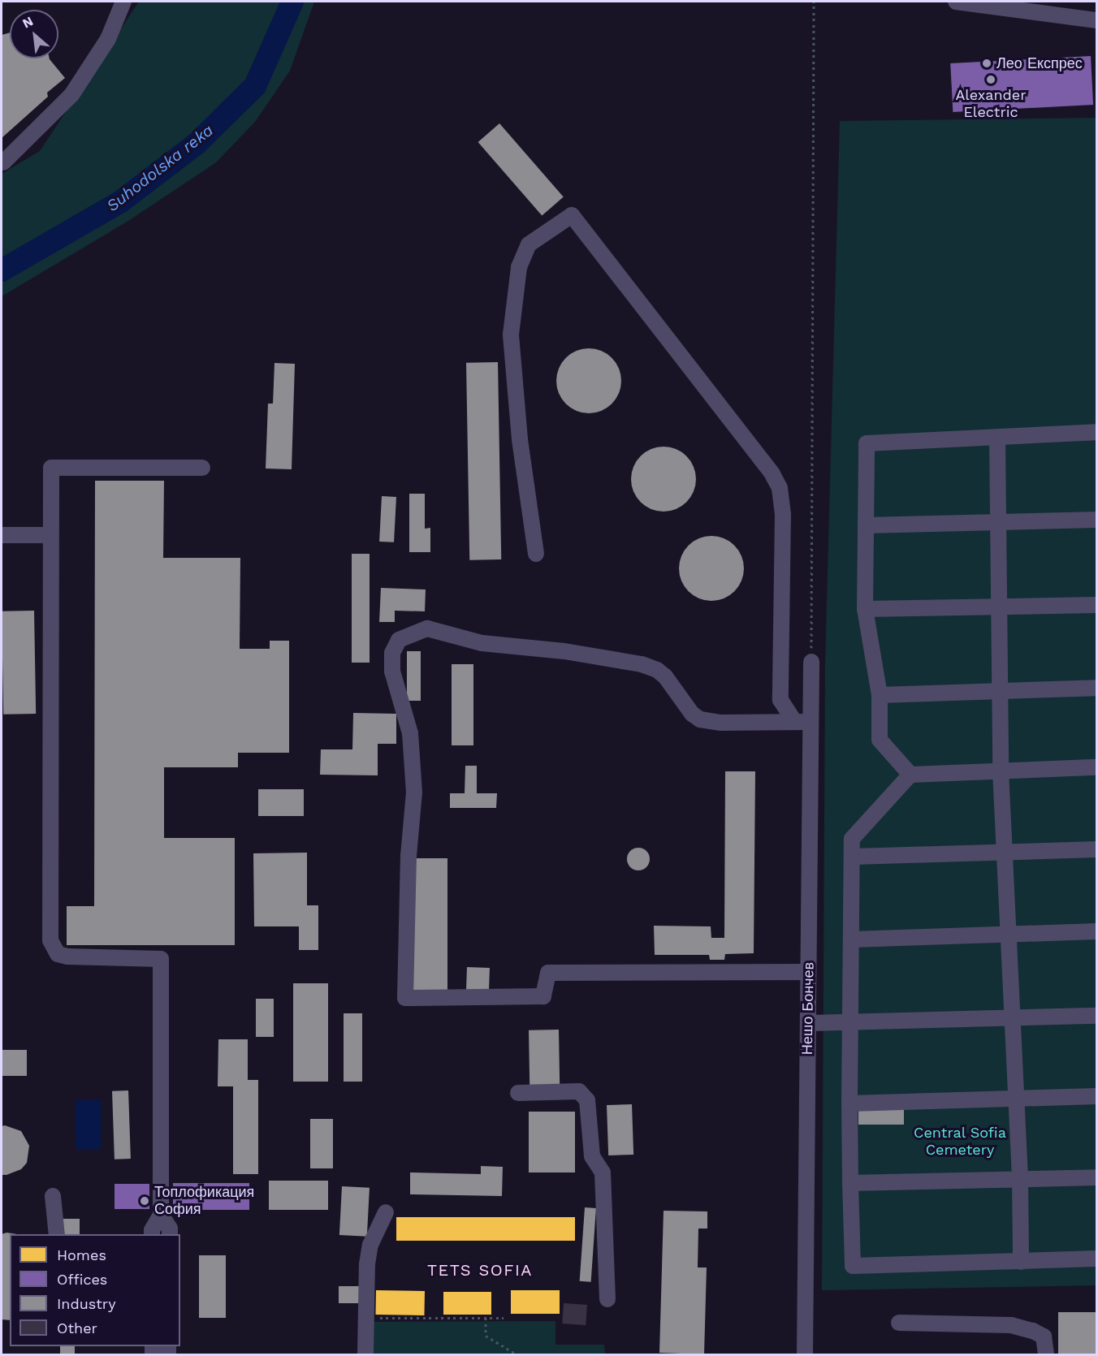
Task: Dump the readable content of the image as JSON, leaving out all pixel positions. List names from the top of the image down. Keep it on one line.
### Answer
{"streets":{"street":["Нешо Бончев"]},"districts":["TETS SOFIA"],"water":["Suhodolska reka"],"parks":["Central Sofia Cemetery"],"places":["Лео Експрес","Alexander Electric","Топлофикация София"],"legend":["Homes","Offices","Industry","Other"],"north":"top left"}
